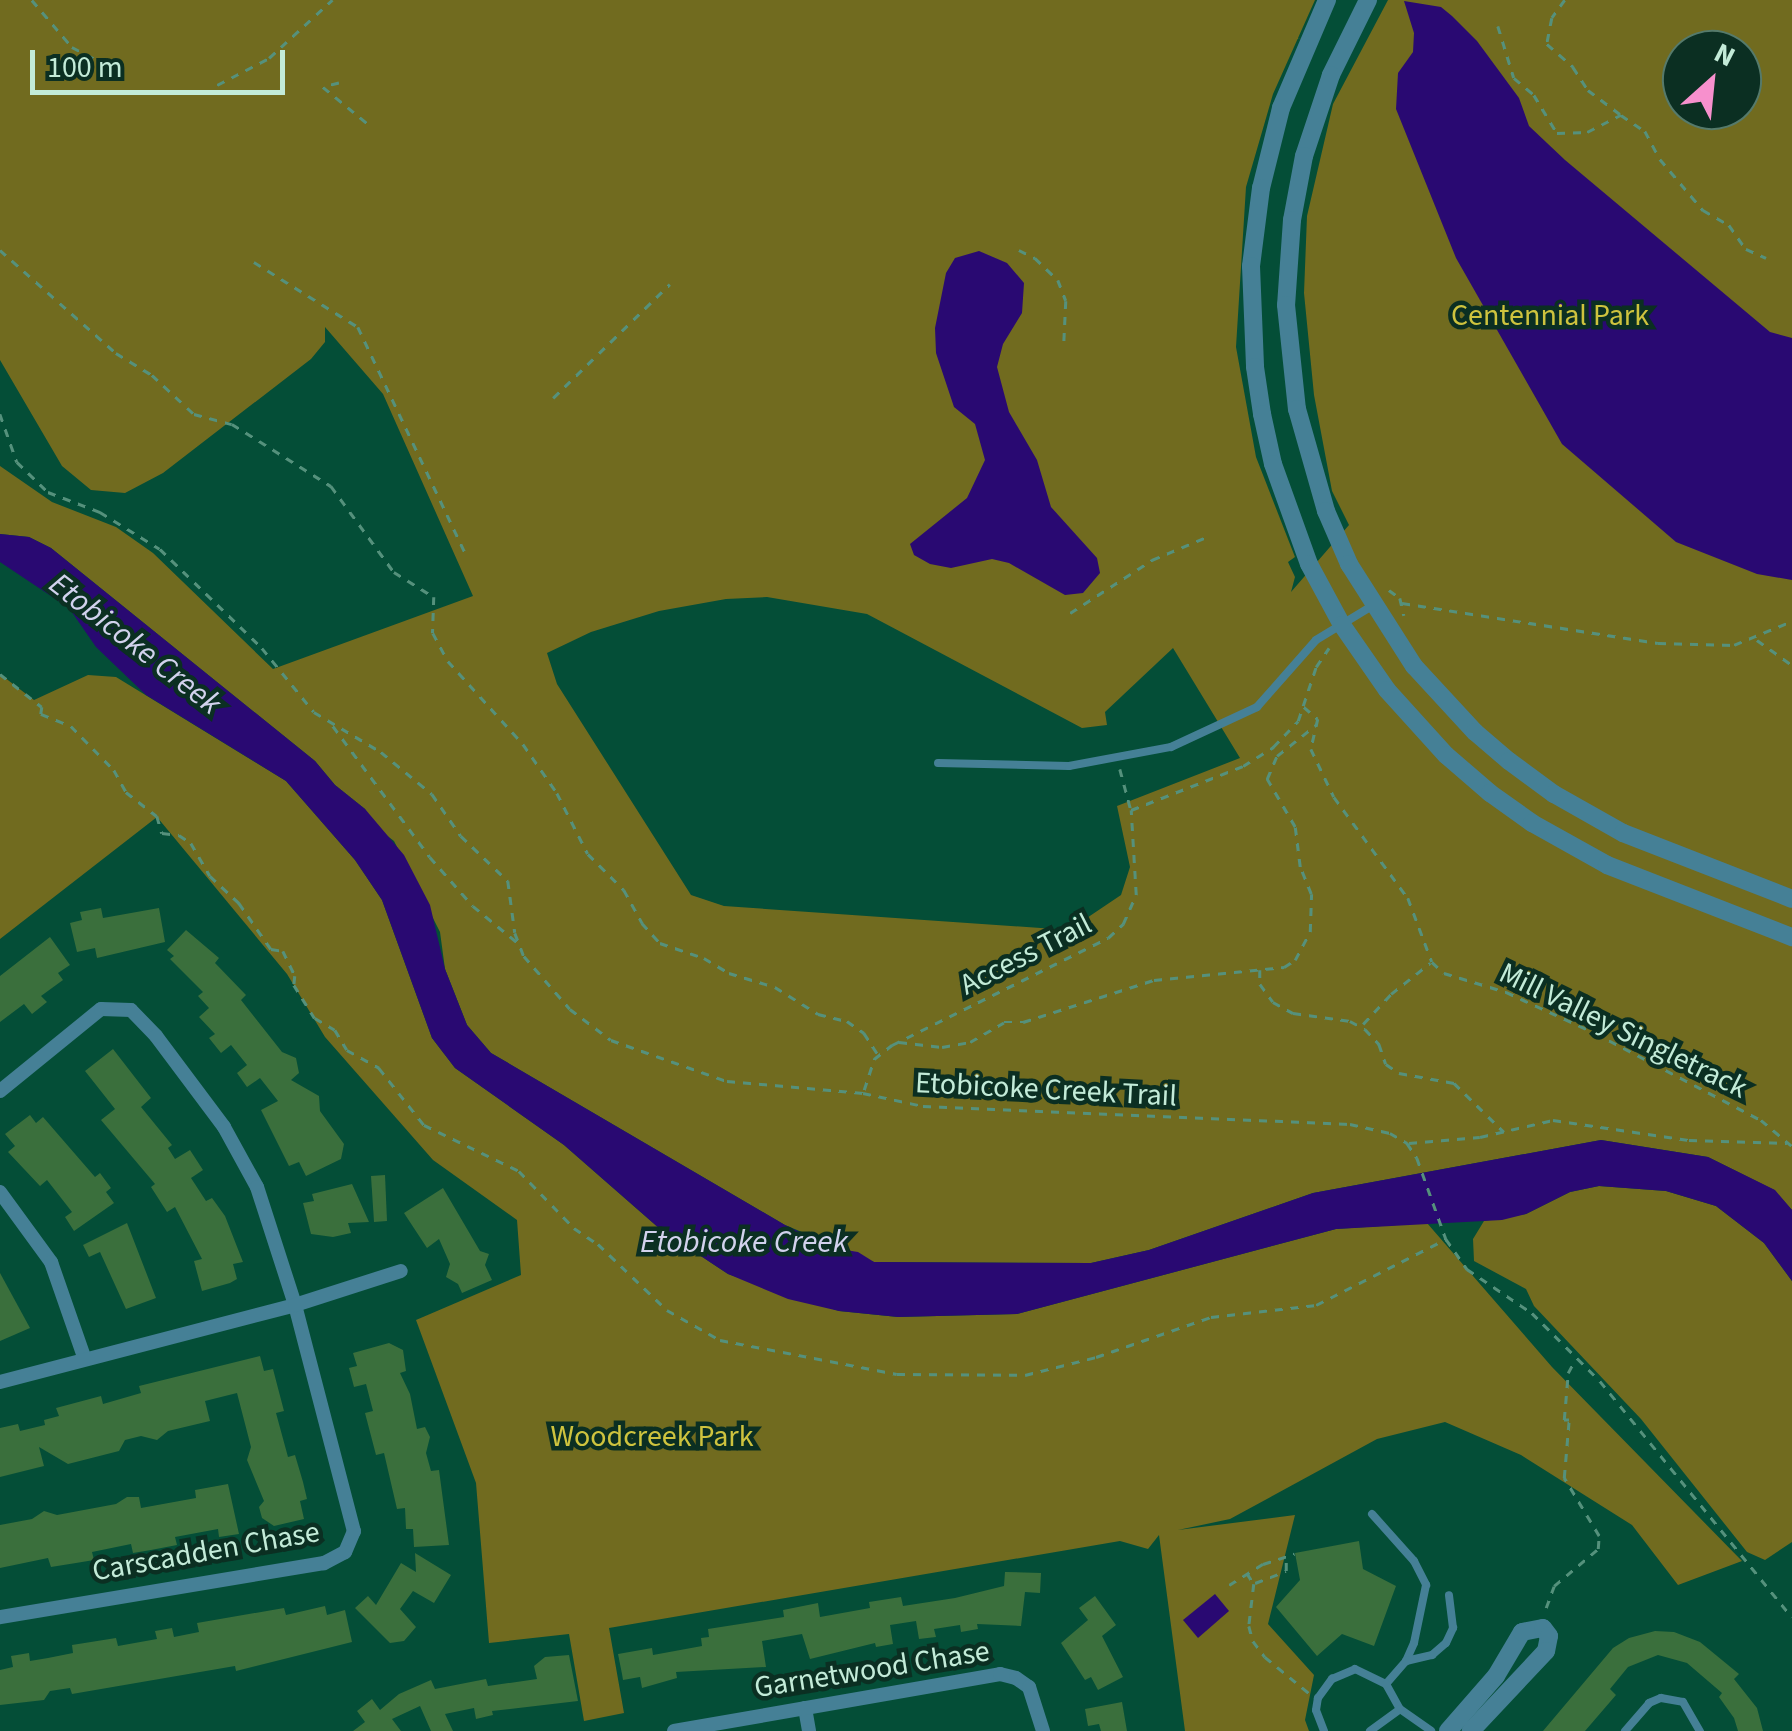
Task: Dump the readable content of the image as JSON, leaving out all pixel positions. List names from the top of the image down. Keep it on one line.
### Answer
{"streets":{"street":["Carscadden Chase","Garnetwood Chase"],"path":["Access Trail","Mill Valley Singletrack","Etobicoke Creek Trail"]},"water":["Etobicoke Creek"],"parks":["Centennial Park","Woodcreek Park"],"scale_bar":"100 m","north":"top right"}
